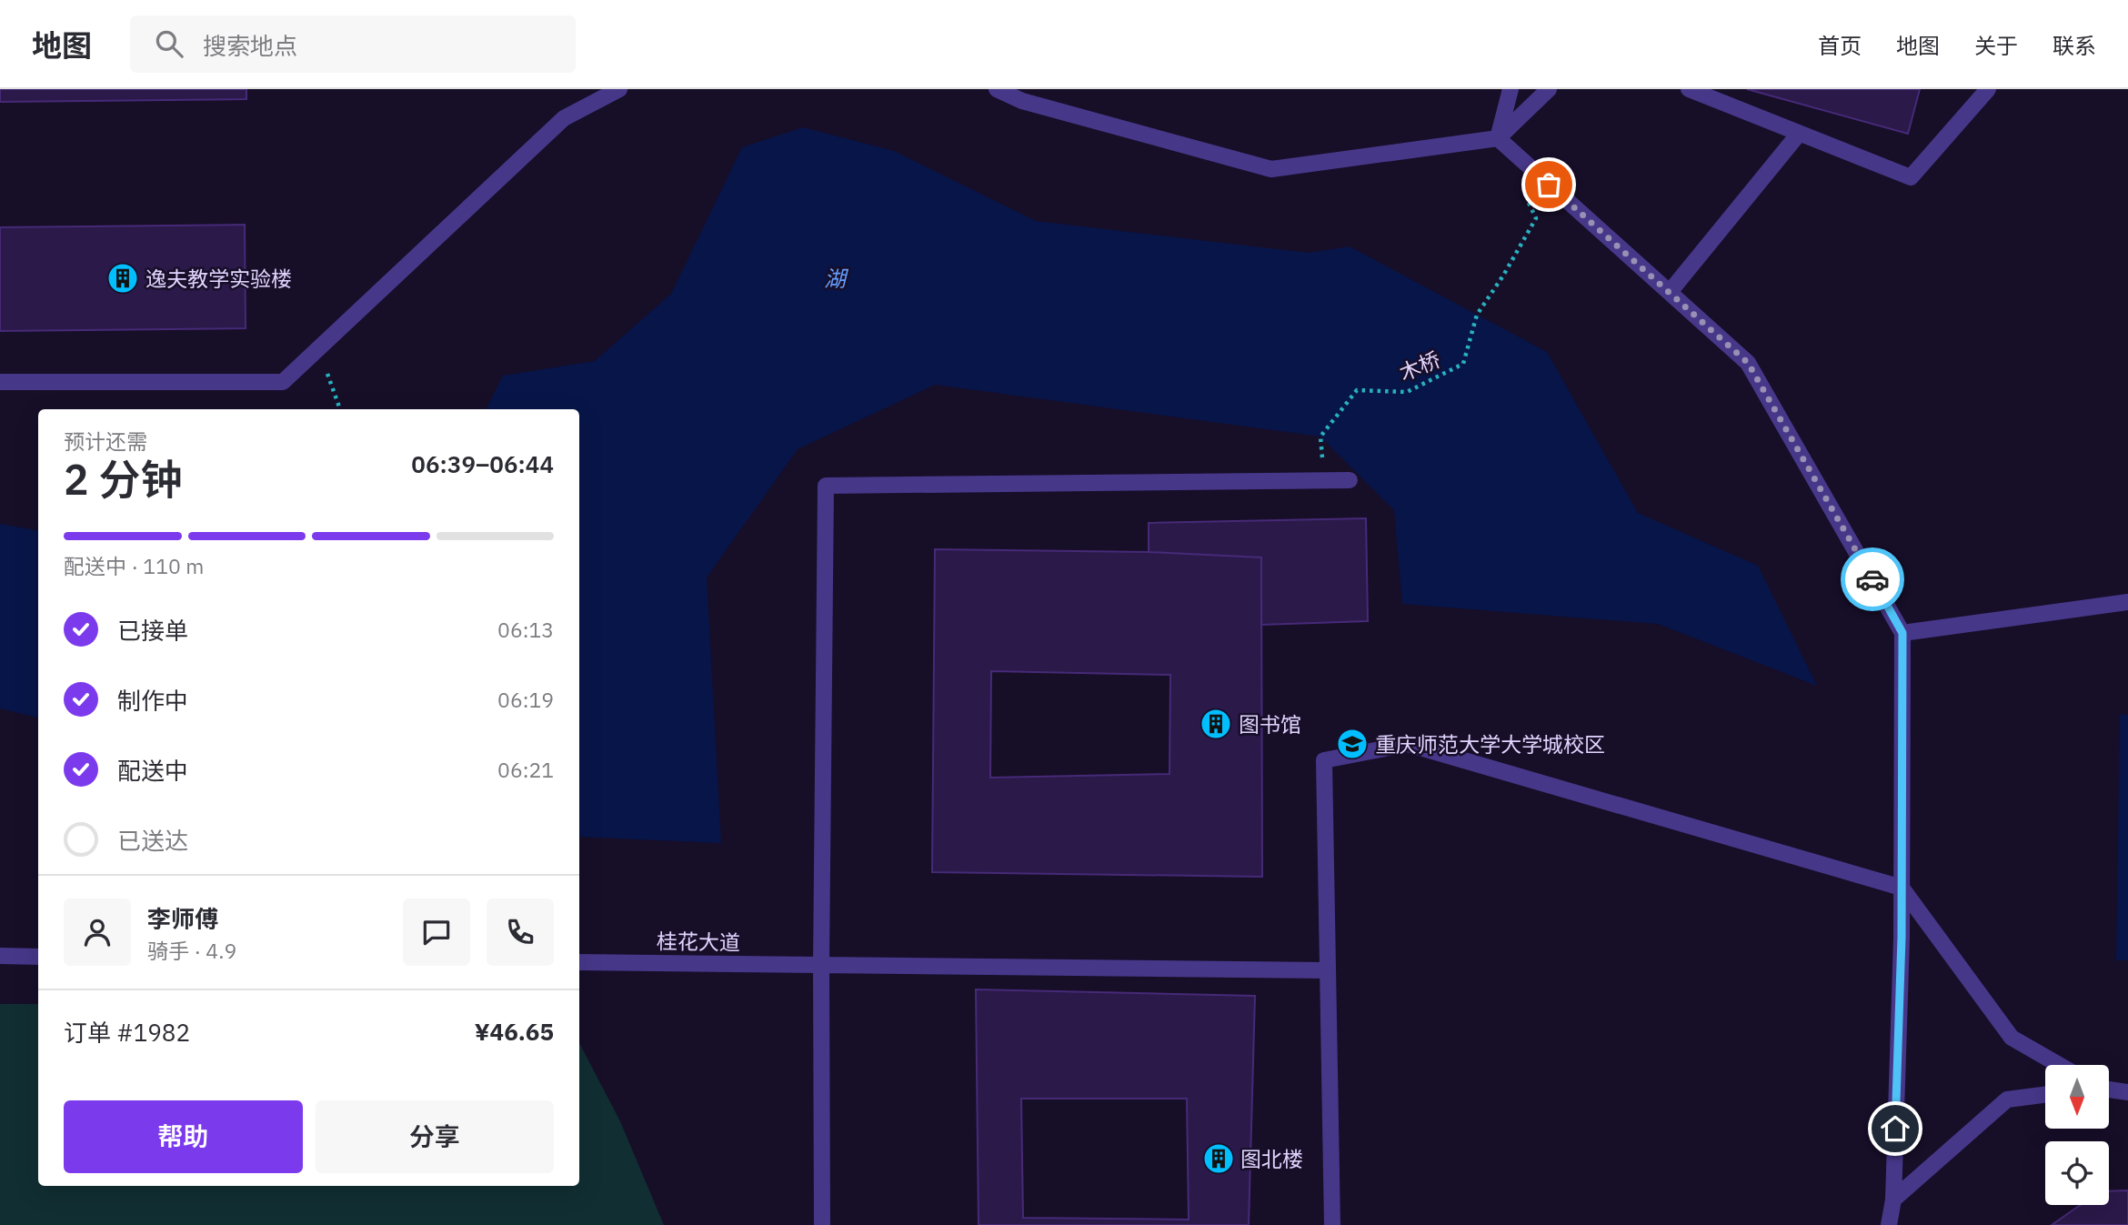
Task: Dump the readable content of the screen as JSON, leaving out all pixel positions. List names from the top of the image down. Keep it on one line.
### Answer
{"streets":{"street":["桂花大道"],"path":["木桥"]},"water":["湖"],"places":{"building":["逸夫教学实验楼","图书馆","图北楼"],"school or university":["重庆师范大学大学城校区"]},"north":"bottom","page":{"header":"地图","search":"搜索地点","nav":["首页","地图","关于","联系"],"heading":["2 分钟","预计还需","06:39–06:44"],"panel":["李师傅","骑手 · 4.9","订单 #1982","¥46.65"],"bar":"配送中 · 110 m","list":[["已接单","06:13"],["制作中","06:19"],["配送中","06:21"],"已送达"],"buttons":["帮助","分享"]}}
